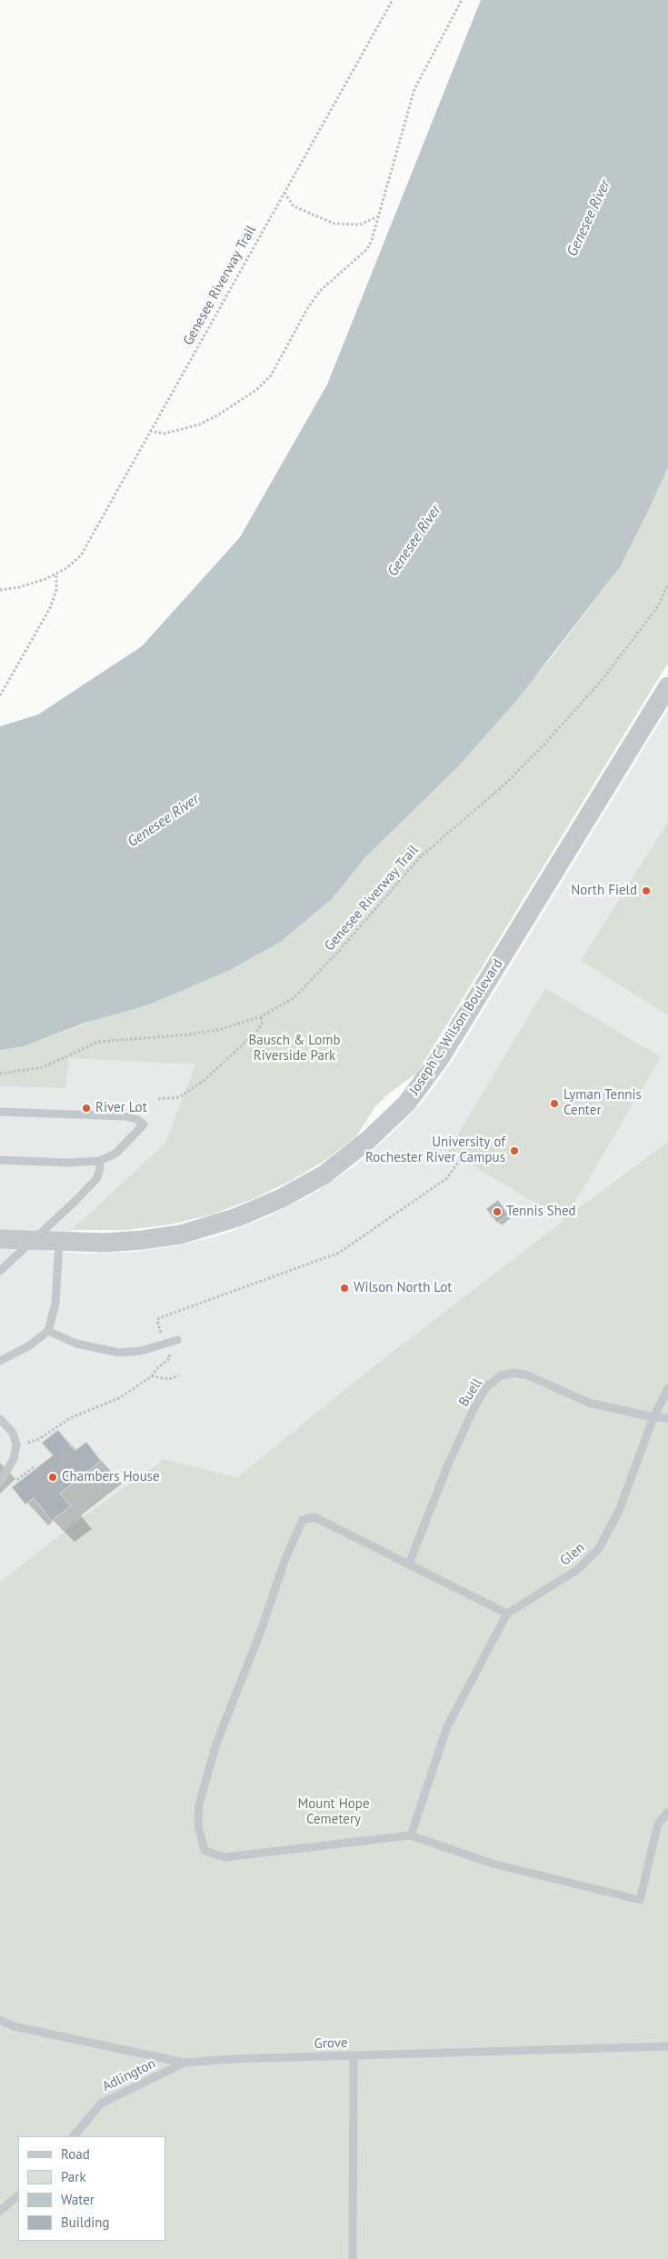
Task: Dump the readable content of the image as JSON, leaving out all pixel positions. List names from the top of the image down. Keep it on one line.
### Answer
{"streets":{"street":["Joseph C. Wilson Boulevard"],"lane":["Buell","Glen","Grove","Adlington"],"path":["Genesee Riverway Trail"]},"crossings":[["Buell","Glen"],["Grove","Adlington"]],"water":["Genesee River"],"parks":["Bausch & Lomb Riverside Park","Mount Hope Cemetery"],"places":["North Field","Lyman Tennis Center","River Lot","University of Rochester River Campus","Tennis Shed","Wilson North Lot","Chambers House"],"legend":["Road","Park","Water","Building"]}
